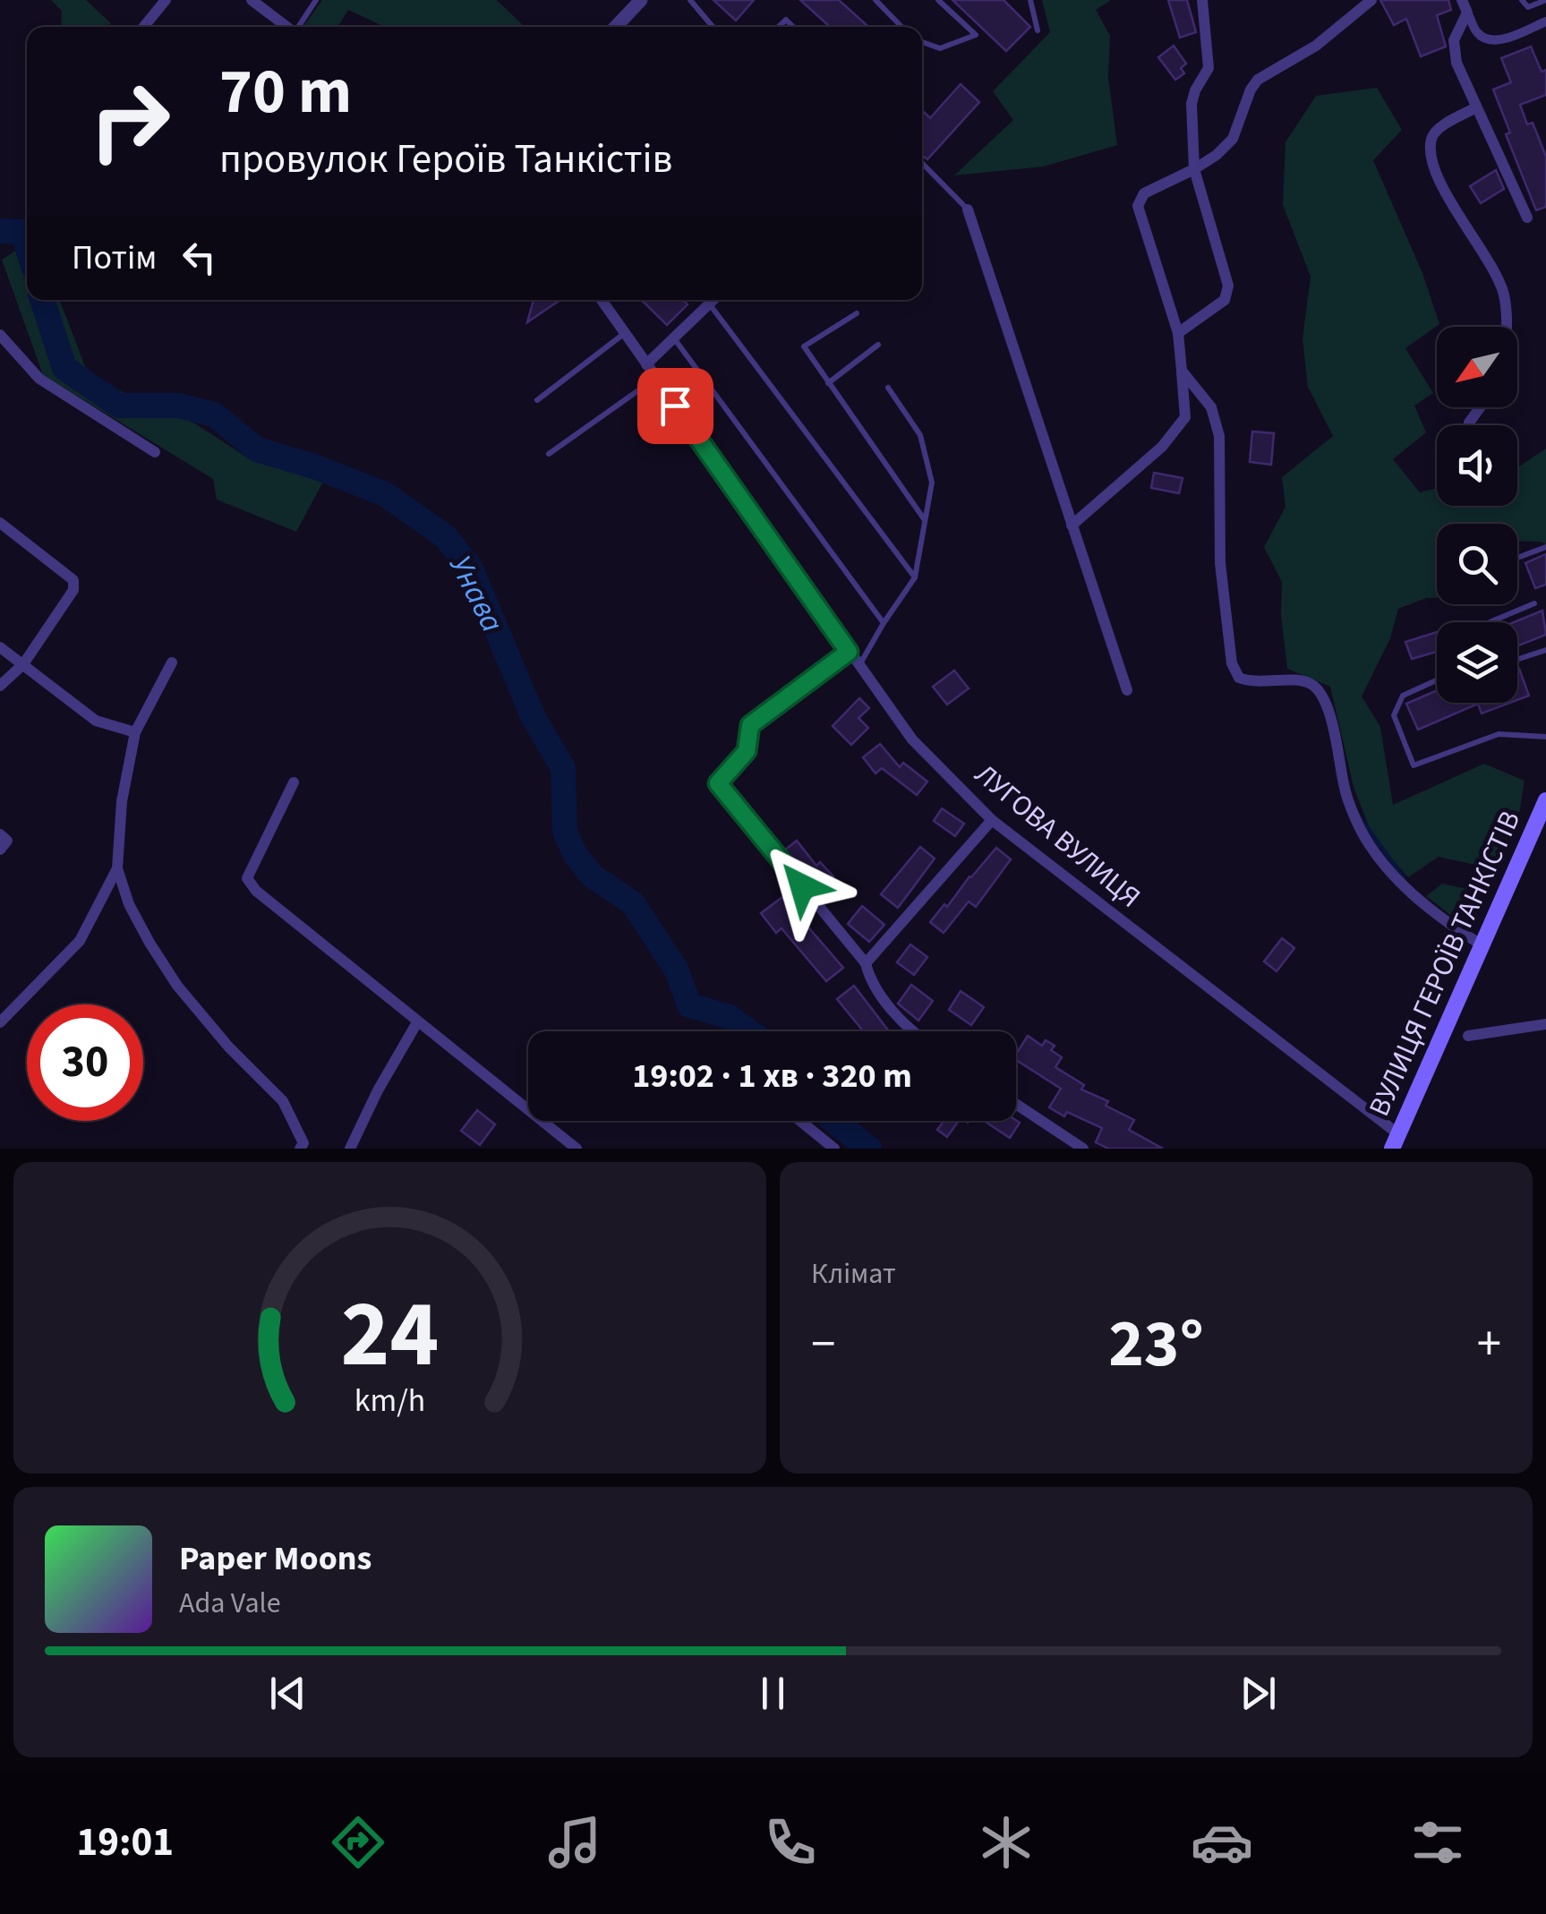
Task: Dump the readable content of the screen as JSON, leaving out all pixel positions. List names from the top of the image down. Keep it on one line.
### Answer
{"streets":{"main road":["ВУЛИЦЯ ГЕРОЇВ ТАНКІСТІВ"],"street":["ЛУГОВА ВУЛИЦЯ"]},"crossings":[["ЛУГОВА ВУЛИЦЯ","ВУЛИЦЯ ГЕРОЇВ ТАНКІСТІВ"]],"water":["Унава"],"north":"bottom left","page":{"turn":["70 m","провулок Героїв Танкістів"],"then":"Потім","limit":"30","trip":"19:02 · 1 хв · 320 m","tile":"Клімат","heat":["−","23°","+"],"song":["Paper Moons","Ada Vale"],"tabs":"19:01","gauge":["24","km/h"]}}
